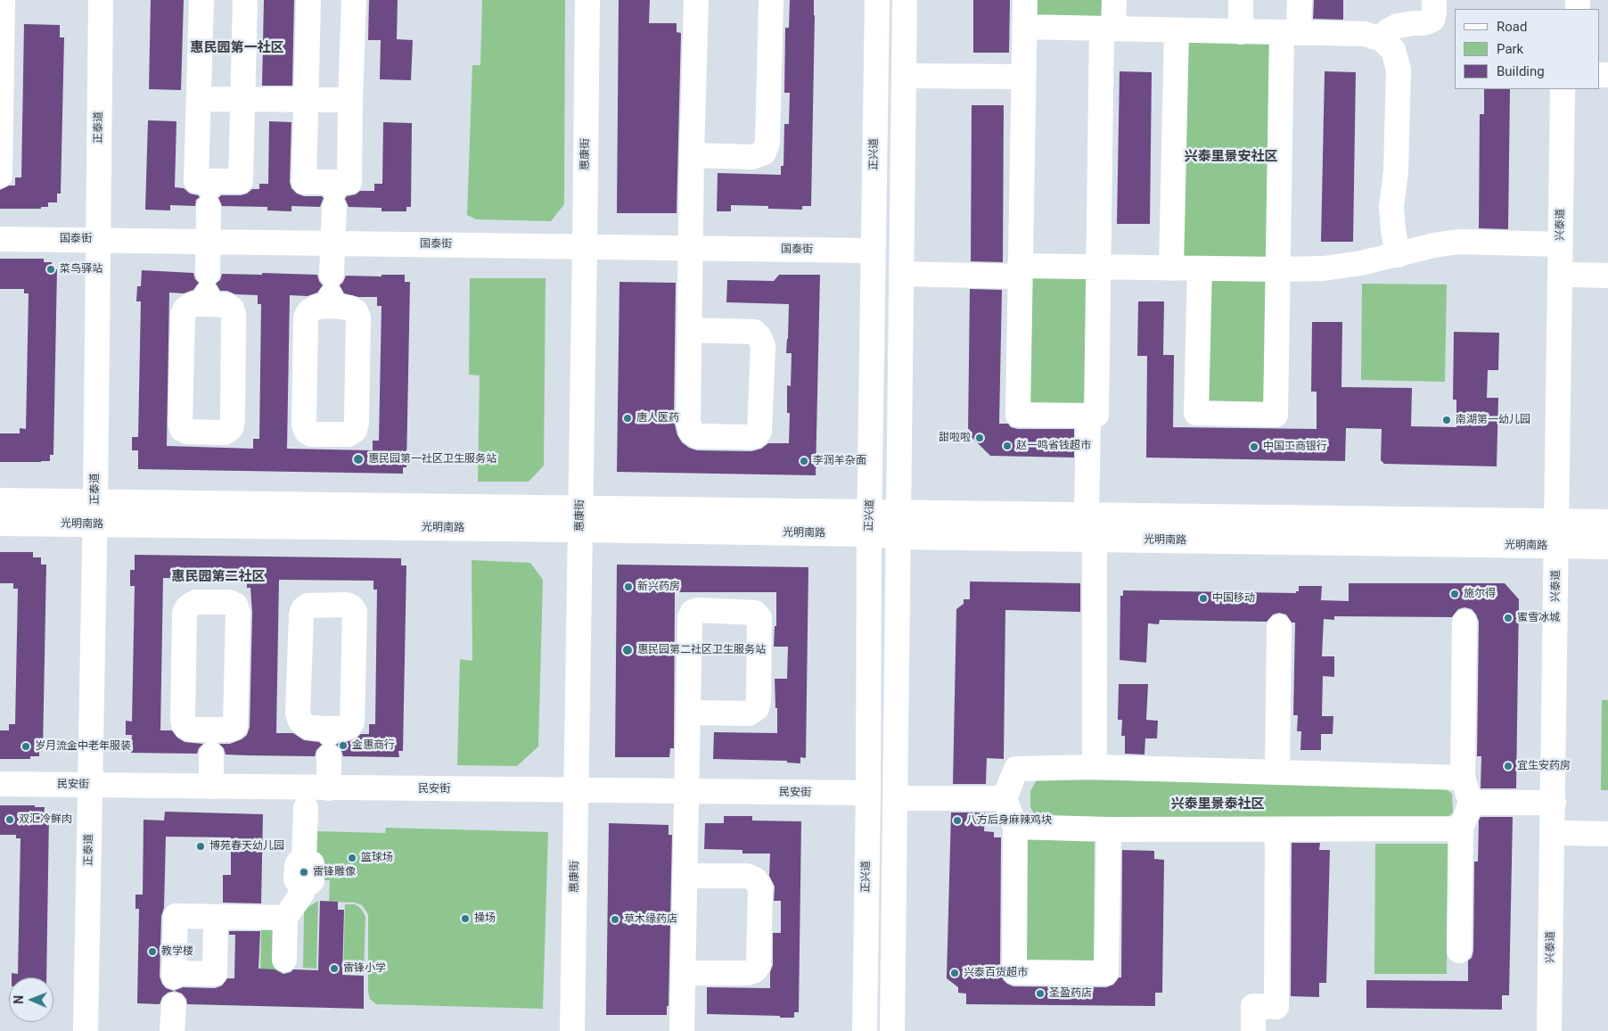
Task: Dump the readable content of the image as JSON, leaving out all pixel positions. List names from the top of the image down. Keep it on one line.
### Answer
{"streets":{"street":["正泰道","惠康街","正兴道","兴泰道","国泰街","光明南路","民安街"]},"crossings":[["正泰道","国泰街"],["正泰道","光明南路"],["正泰道","民安街"],["惠康街","国泰街"],["惠康街","光明南路"],["惠康街","民安街"],["正兴道","国泰街"],["正兴道","光明南路"],["正兴道","民安街"],["兴泰道","光明南路"]],"districts":["惠民园第一社区","兴泰里景安社区","惠民园第二社区","兴泰里景泰社区"],"places":["菜鸟驿站","唐人医药","南湖第一幼儿园","甜啦啦","赵一鸣省钱超市","中国工商银行","惠民园第一社区卫生服务站","李润羊杂面","新兴药房","施尔得","中国移动","蜜雪冰城","惠民园第二社区卫生服务站","金惠商行","岁月流金中老年服装","宜生安药房","双汇冷鲜肉","八方后身麻辣鸡块","博苑春天幼儿园","篮球场","雷锋雕像","操场","草木缘药店","教学楼","雷锋小学","兴泰百货超市","圣盈药店"],"legend":["Road","Park","Building"],"north":"left"}
